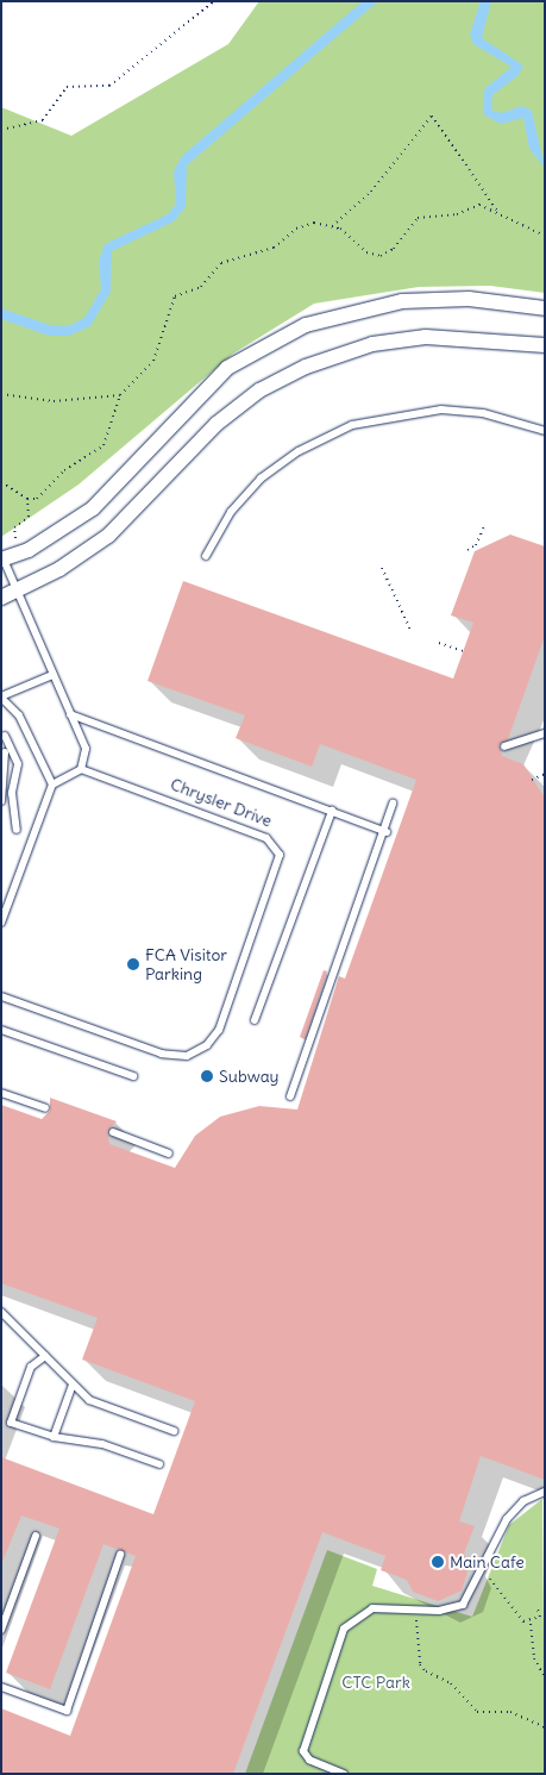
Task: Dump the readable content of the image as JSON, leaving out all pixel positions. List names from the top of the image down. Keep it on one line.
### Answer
{"streets":{"lane":["Chrysler Drive"]},"parks":["CTC Park"],"places":["FCA Visitor Parking","Subway","Main Cafe"]}
